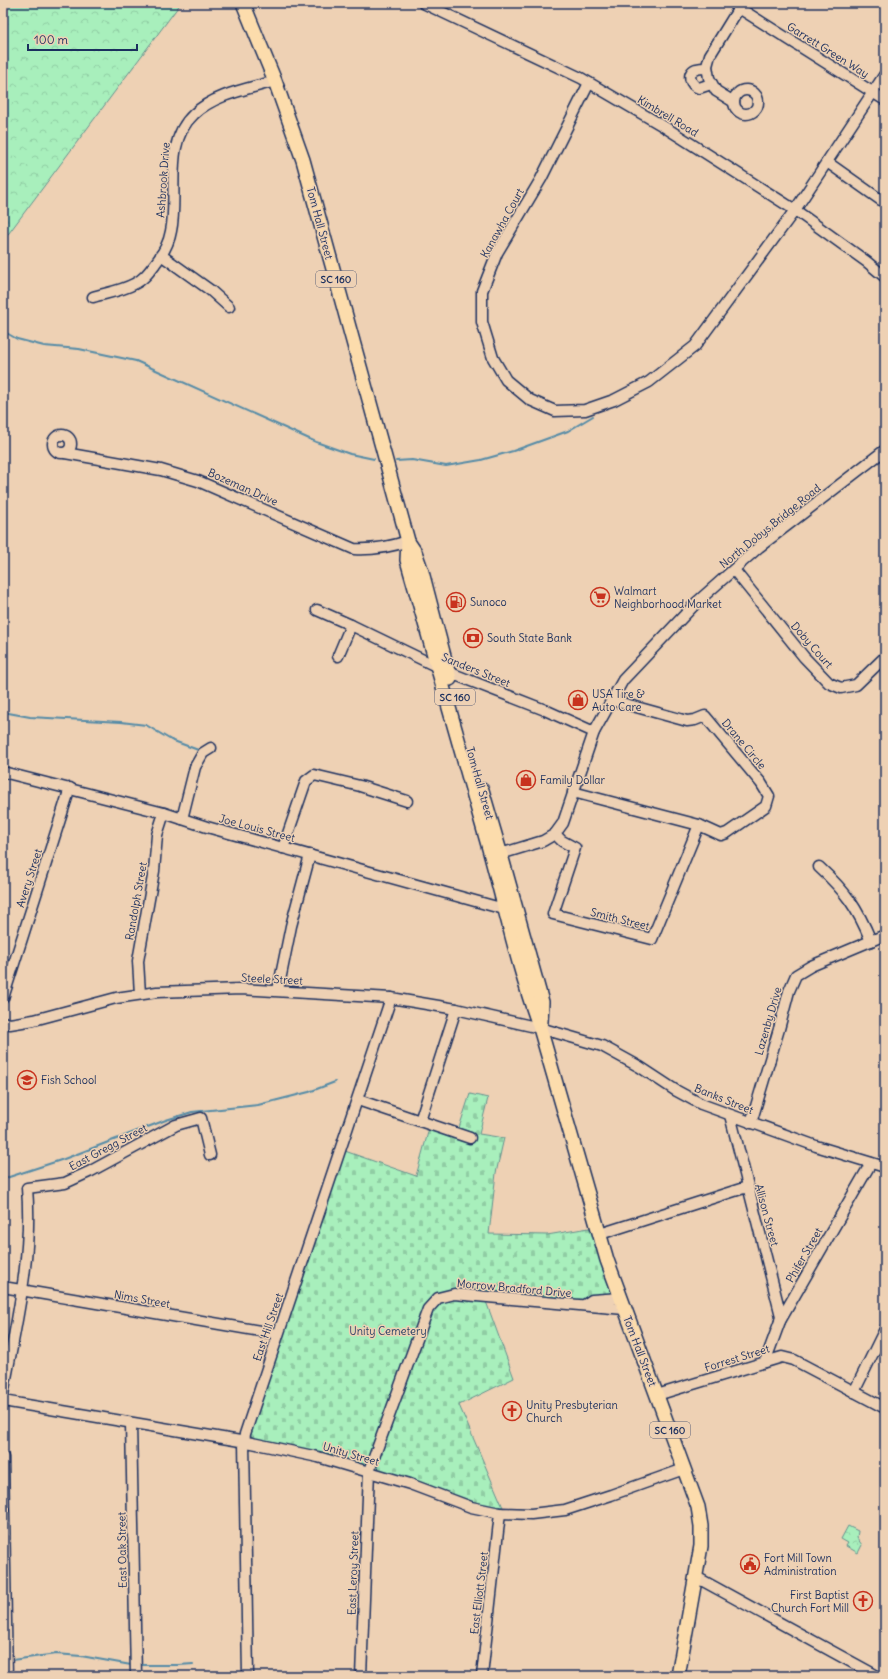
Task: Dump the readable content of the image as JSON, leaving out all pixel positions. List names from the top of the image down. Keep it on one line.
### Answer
{"streets":{"main road":["Tom Hall Street","SC 160"],"street":["Garrett Green Way","Kimbrell Road","Ashbrook Drive","Kanawha Court","Bozeman Drive","North Dobys Bridge Road","Doby Court","Sanders Street","Drane Circle","Joe Louis Street","Avery Street","Randolph Street","Smith Street","Steele Street","Lazenby Drive","Banks Street","East Gregg Street","Allison Street","Phifer Street","Morrow Bradford Drive","Nims Street","East Hill Street","Forrest Street","Unity Street","East Oak Street","East Leroy Street","East Elliott Street"]},"crossings":[["Garrett Green Way","Kanawha Court"],["Kimbrell Road","Kanawha Court"],["Ashbrook Drive","Tom Hall Street"],["Tom Hall Street","Bozeman Drive"],["Tom Hall Street","North Dobys Bridge Road"],["Tom Hall Street","Sanders Street"],["Tom Hall Street","Joe Louis Street"],["Tom Hall Street","Steele Street"],["Tom Hall Street","Banks Street"],["Tom Hall Street","Morrow Bradford Drive"],["Tom Hall Street","Forrest Street"],["Tom Hall Street","Unity Street"],["North Dobys Bridge Road","Doby Court"],["North Dobys Bridge Road","Sanders Street"],["North Dobys Bridge Road","Drane Circle"],["North Dobys Bridge Road","Smith Street"],["Drane Circle","Smith Street"],["Joe Louis Street","Avery Street"],["Joe Louis Street","Randolph Street"],["Randolph Street","Steele Street"],["Steele Street","Banks Street"],["Steele Street","East Hill Street"],["Lazenby Drive","Banks Street"],["Banks Street","Allison Street"],["Banks Street","Phifer Street"],["East Gregg Street","Nims Street"],["Allison Street","Phifer Street"],["Phifer Street","Forrest Street"],["Morrow Bradford Drive","Unity Street"],["Morrow Bradford Drive","East Leroy Street"],["Nims Street","East Hill Street"],["East Hill Street","Unity Street"],["Unity Street","East Oak Street"],["Unity Street","East Leroy Street"],["Unity Street","East Elliott Street"]],"parks":["Unity Cemetery"],"places":{"supermarket":["Walmart Neighborhood Market"],"fuel station":["Sunoco"],"bank":["South State Bank"],"shop":["USA Tire & Auto Care","Family Dollar"],"school or university":["Fish School"],"church":["Unity Presbyterian Church","First Baptist Church Fort Mill"],"public building":["Fort Mill Town Administration"]},"scale_bar":"100 m"}
